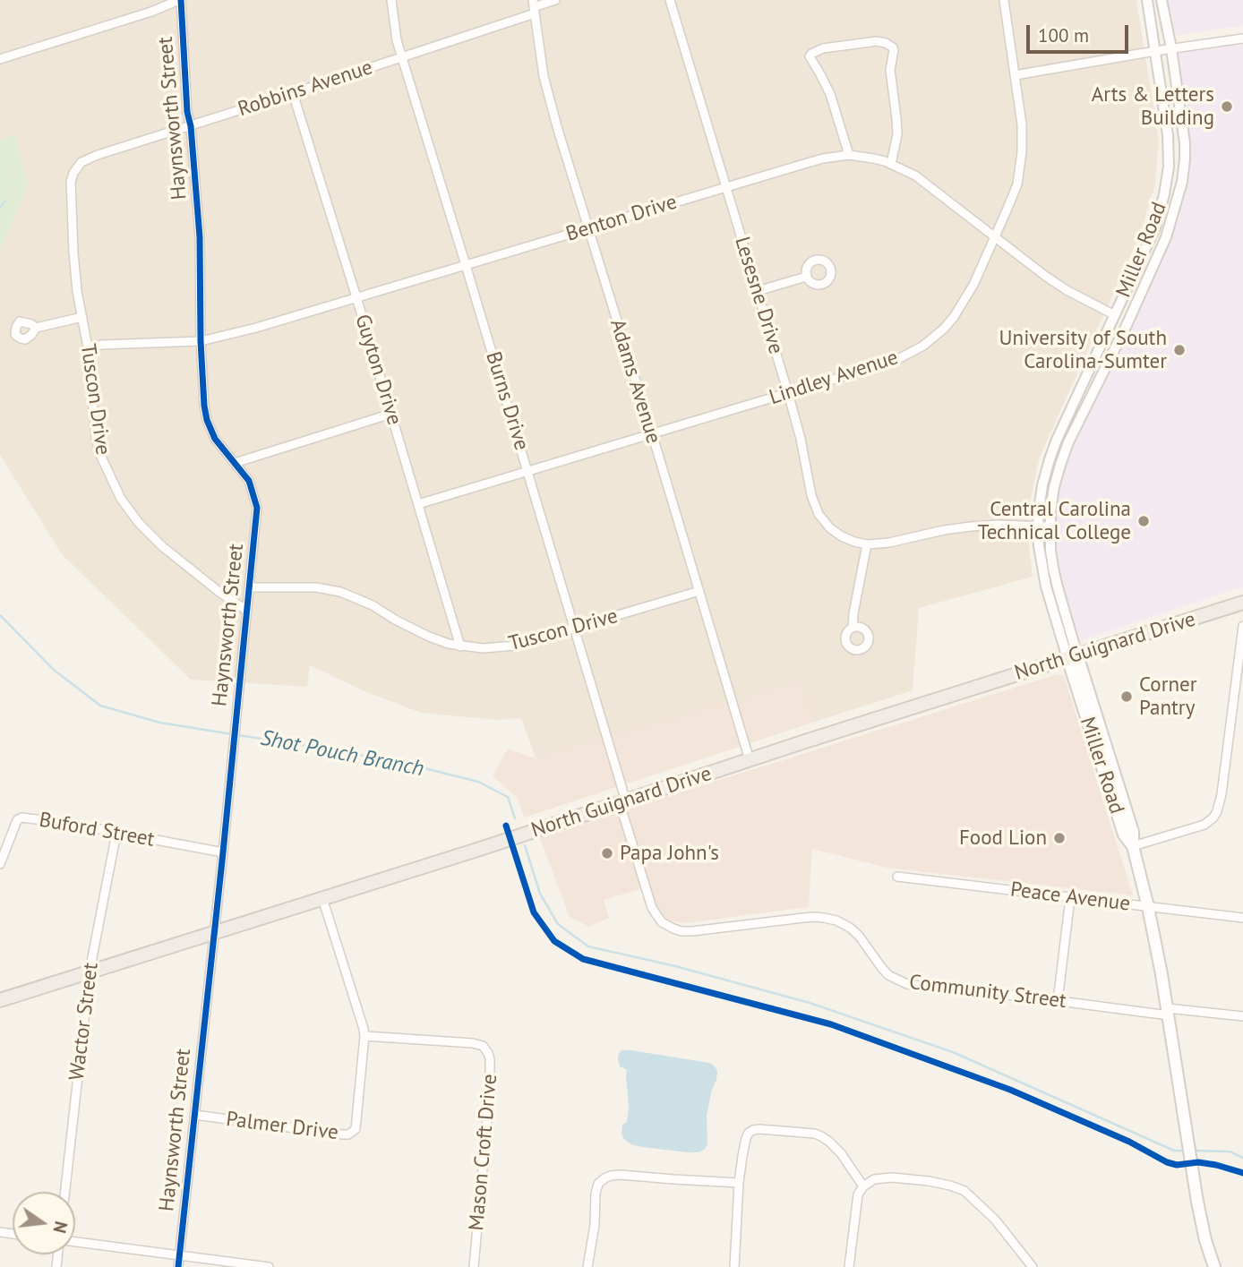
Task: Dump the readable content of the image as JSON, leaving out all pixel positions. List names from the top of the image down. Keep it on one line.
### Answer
{"streets":{"highway":["North Guignard Drive"],"main road":["Miller Road"],"street":["Robbins Avenue","Haynsworth Street","Benton Drive","Lesesne Drive","Guyton Drive","Lindley Avenue","Adams Avenue","Tuscon Drive","Burns Drive","Buford Street","Peace Avenue","Community Street","Wactor Street","Palmer Drive","Mason Croft Drive"]},"crossings":[["Robbins Avenue","Haynsworth Street"],["Robbins Avenue","Guyton Drive"],["Robbins Avenue","Adams Avenue"],["Robbins Avenue","Tuscon Drive"],["Robbins Avenue","Burns Drive"],["Haynsworth Street","Benton Drive"],["Haynsworth Street","Tuscon Drive"],["Haynsworth Street","North Guignard Drive"],["Haynsworth Street","Buford Street"],["Haynsworth Street","Palmer Drive"],["Benton Drive","Miller Road"],["Benton Drive","Lesesne Drive"],["Benton Drive","Guyton Drive"],["Benton Drive","Lindley Avenue"],["Benton Drive","Adams Avenue"],["Benton Drive","Tuscon Drive"],["Benton Drive","Burns Drive"],["Miller Road","Lesesne Drive"],["Miller Road","North Guignard Drive"],["Miller Road","Peace Avenue"],["Miller Road","Community Street"],["Lesesne Drive","Lindley Avenue"],["Guyton Drive","Lindley Avenue"],["Guyton Drive","Tuscon Drive"],["Lindley Avenue","Adams Avenue"],["Lindley Avenue","Burns Drive"],["Adams Avenue","Tuscon Drive"],["Adams Avenue","North Guignard Drive"],["Tuscon Drive","Burns Drive"],["Burns Drive","North Guignard Drive"],["Burns Drive","Community Street"],["North Guignard Drive","Community Street"],["North Guignard Drive","Wactor Street"],["North Guignard Drive","Palmer Drive"],["Buford Street","Wactor Street"],["Palmer Drive","Mason Croft Drive"]],"water":["Shot Pouch Branch"],"places":["Arts & Letters Building","University of South Carolina-Sumter","Central Carolina Technical College","Corner Pantry","Food Lion","Papa John's"],"scale_bar":"100 m","north":"right"}
